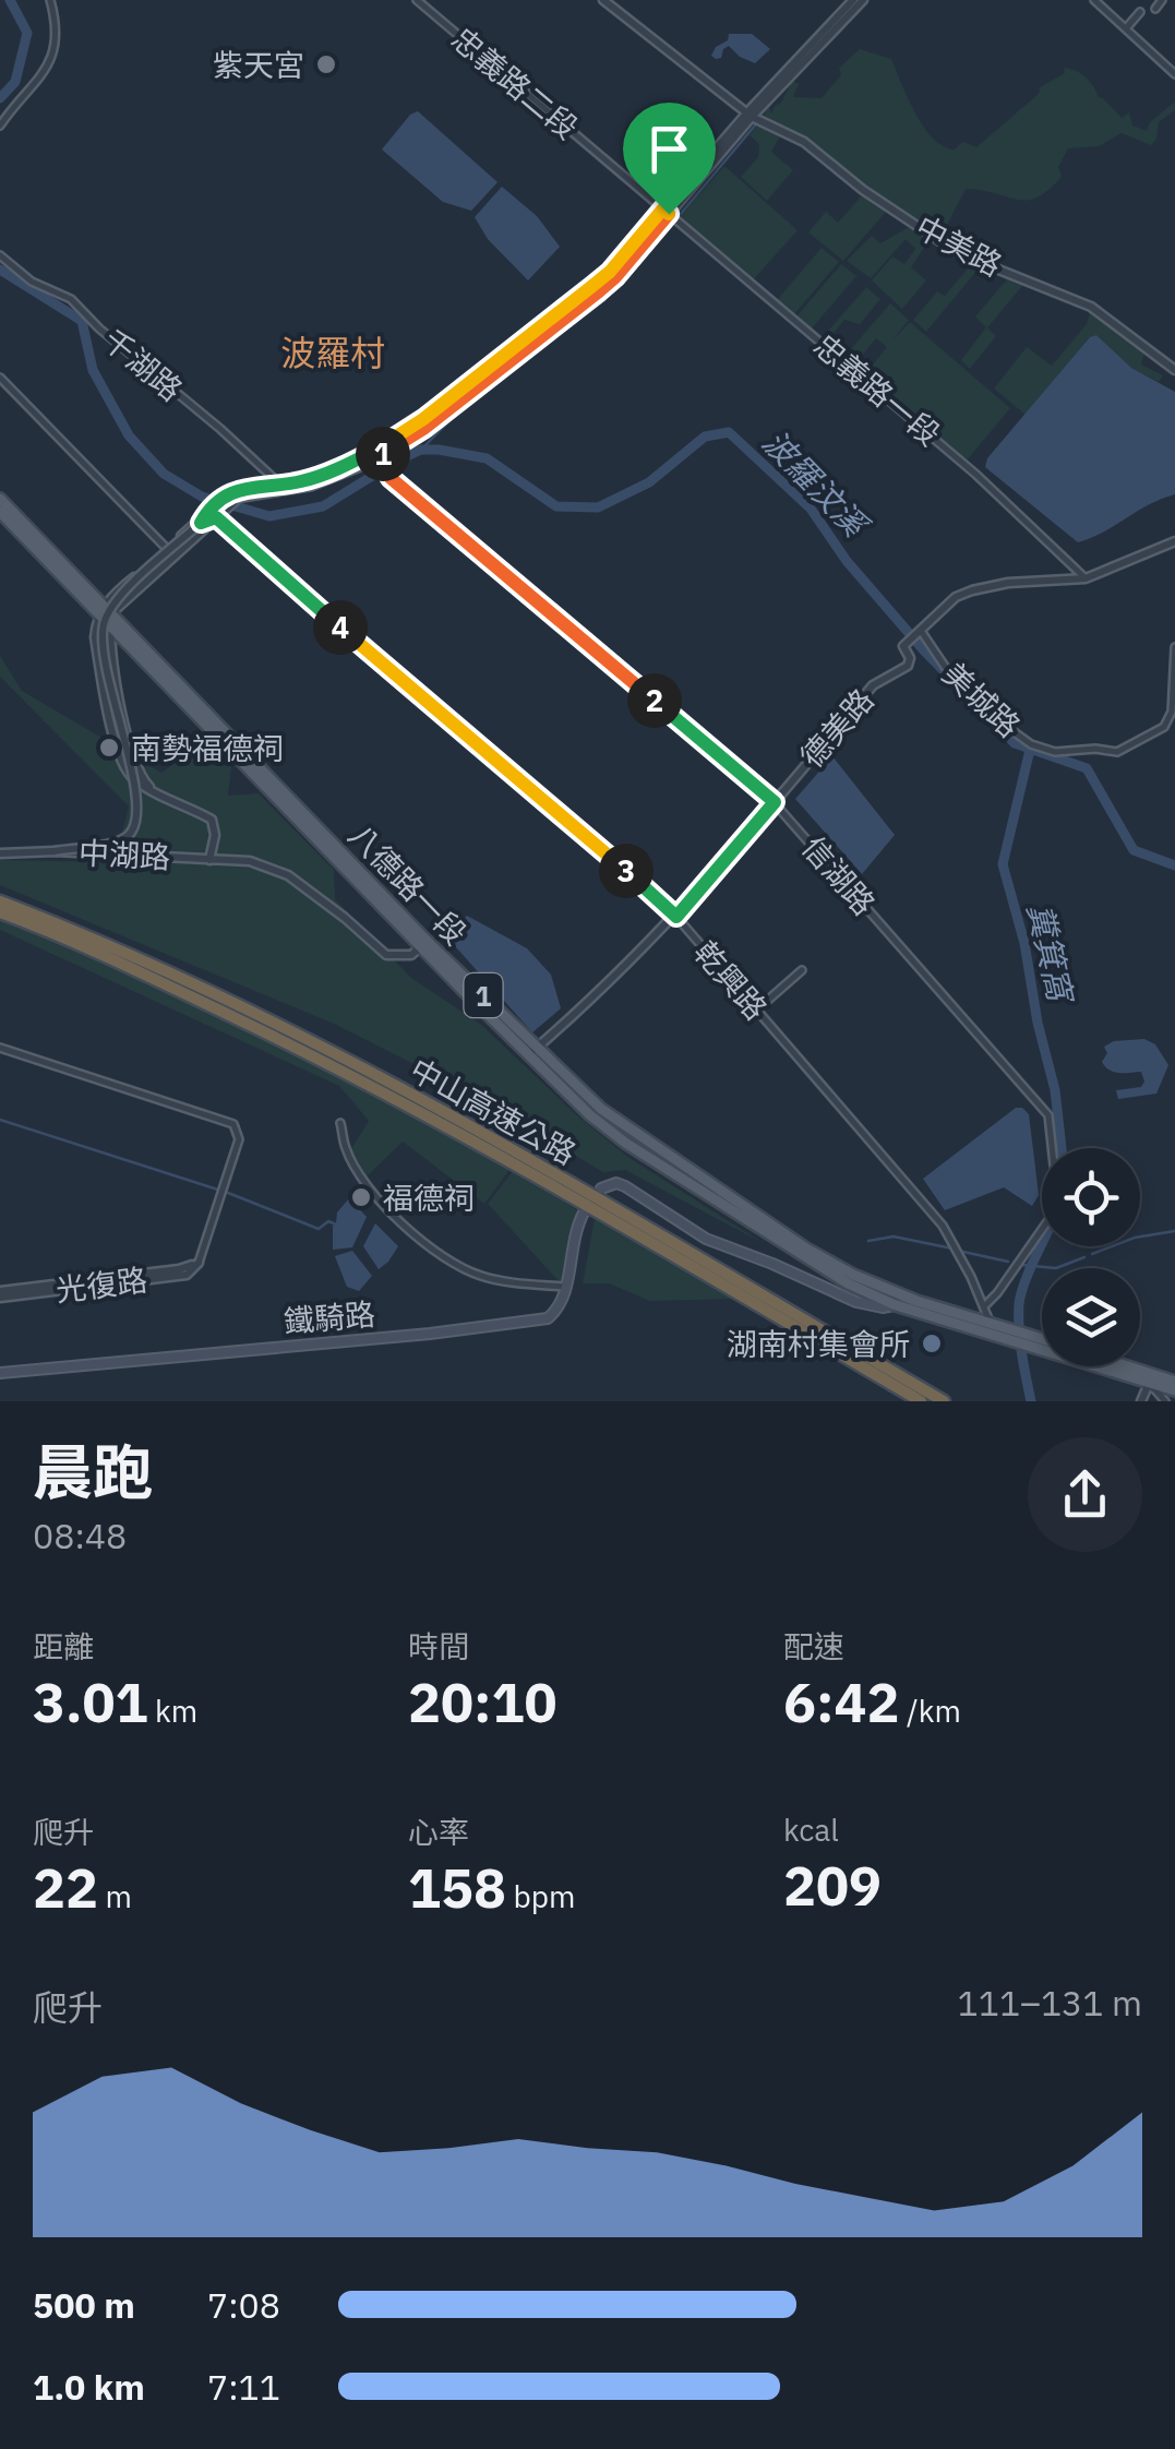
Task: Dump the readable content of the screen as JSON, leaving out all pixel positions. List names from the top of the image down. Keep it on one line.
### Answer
{"streets":{"highway":["中山高速公路"],"main road":["八德路一段","1","鐵騎路"],"street":["忠義路二段","中美路","千湖路","忠義路一段","美城路","德美路","中湖路","信湖路","乾興路","光復路"]},"crossings":[["忠義路二段","忠義路一段"],["美城路","德美路"],["德美路","信湖路"],["德美路","八德路一段"],["德美路","乾興路"],["中湖路","八德路一段"],["信湖路","乾興路"],["八德路一段","乾興路"],["八德路一段","1"]],"districts":["波羅村"],"water":["波羅汶溪","糞箕窩"],"places":["紫天宮","南勢福德祠","福德祠","湖南村集會所"],"page":{"pins":["1","4","2","3"],"heading":["晨跑","08:48"],"stats":[["距離","3.01 km"],["時間","20:10"],["配速","6:42 /km"],["爬升","22 m"],["心率","158 bpm"],["kcal","209"]],"chart":["爬升","111–131 m"],"list":[{"name":"500 m","note":"7:08"},{"name":"1.0 km","note":"7:11"}]}}
